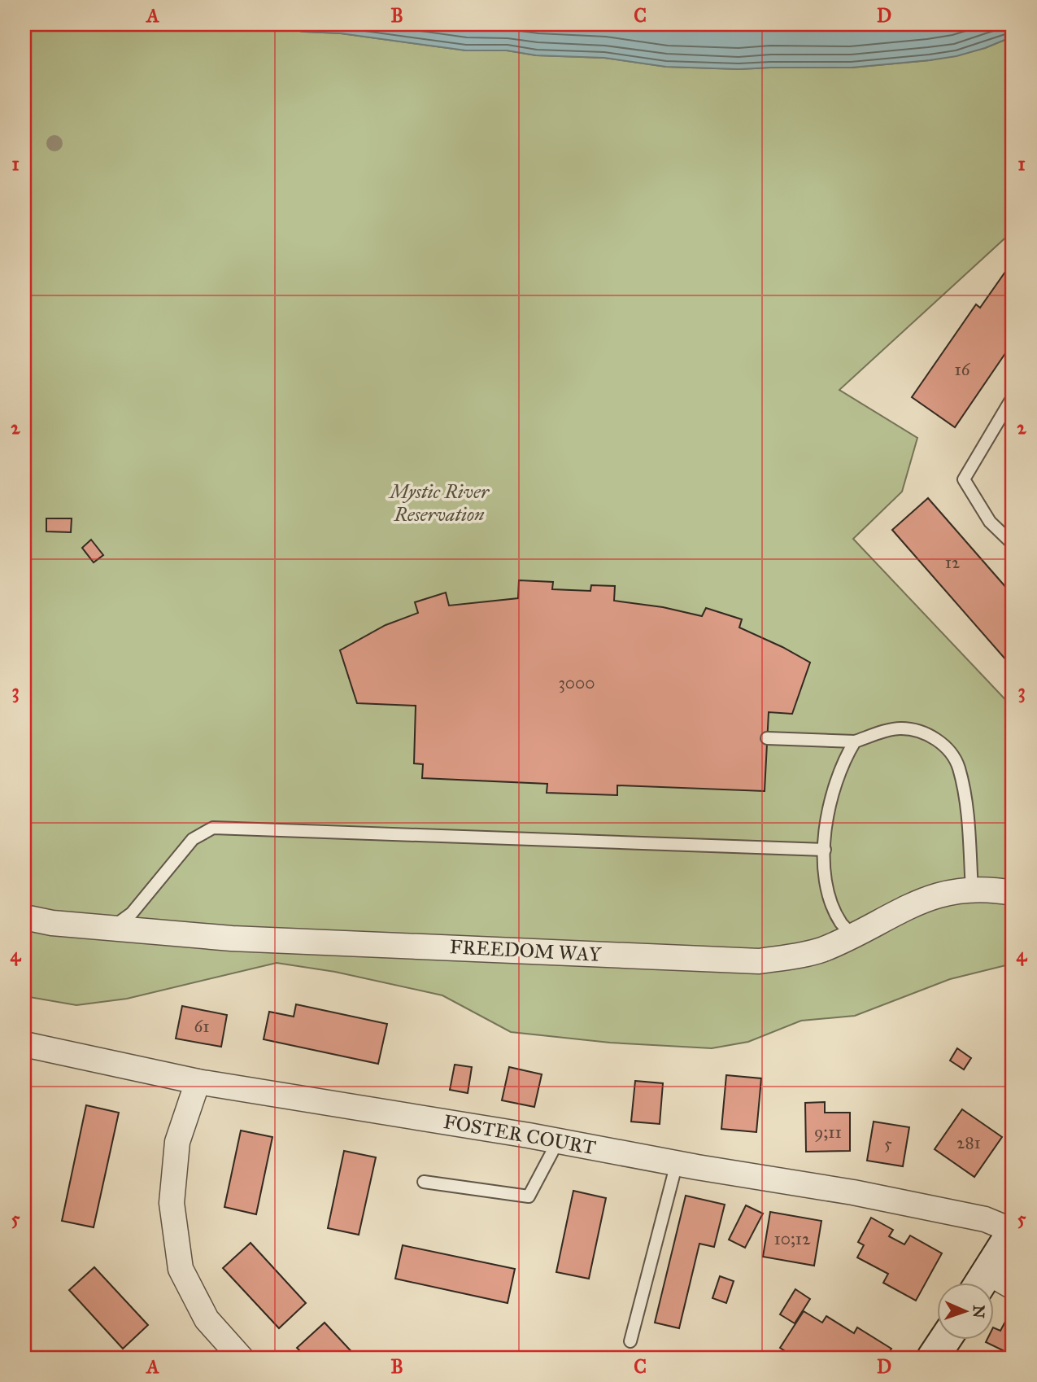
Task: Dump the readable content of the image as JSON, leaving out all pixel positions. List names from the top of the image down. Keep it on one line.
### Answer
{"streets":{"street":["FREEDOM WAY","FOSTER COURT"]},"parks":["Mystic River Reservation"],"house_numbers":["16","12","3000","61","9;11","281","5","10;12"],"north":"right","grid":{"columns":["A","B","C","D"],"rows":["1","2","3","4","5"]}}
